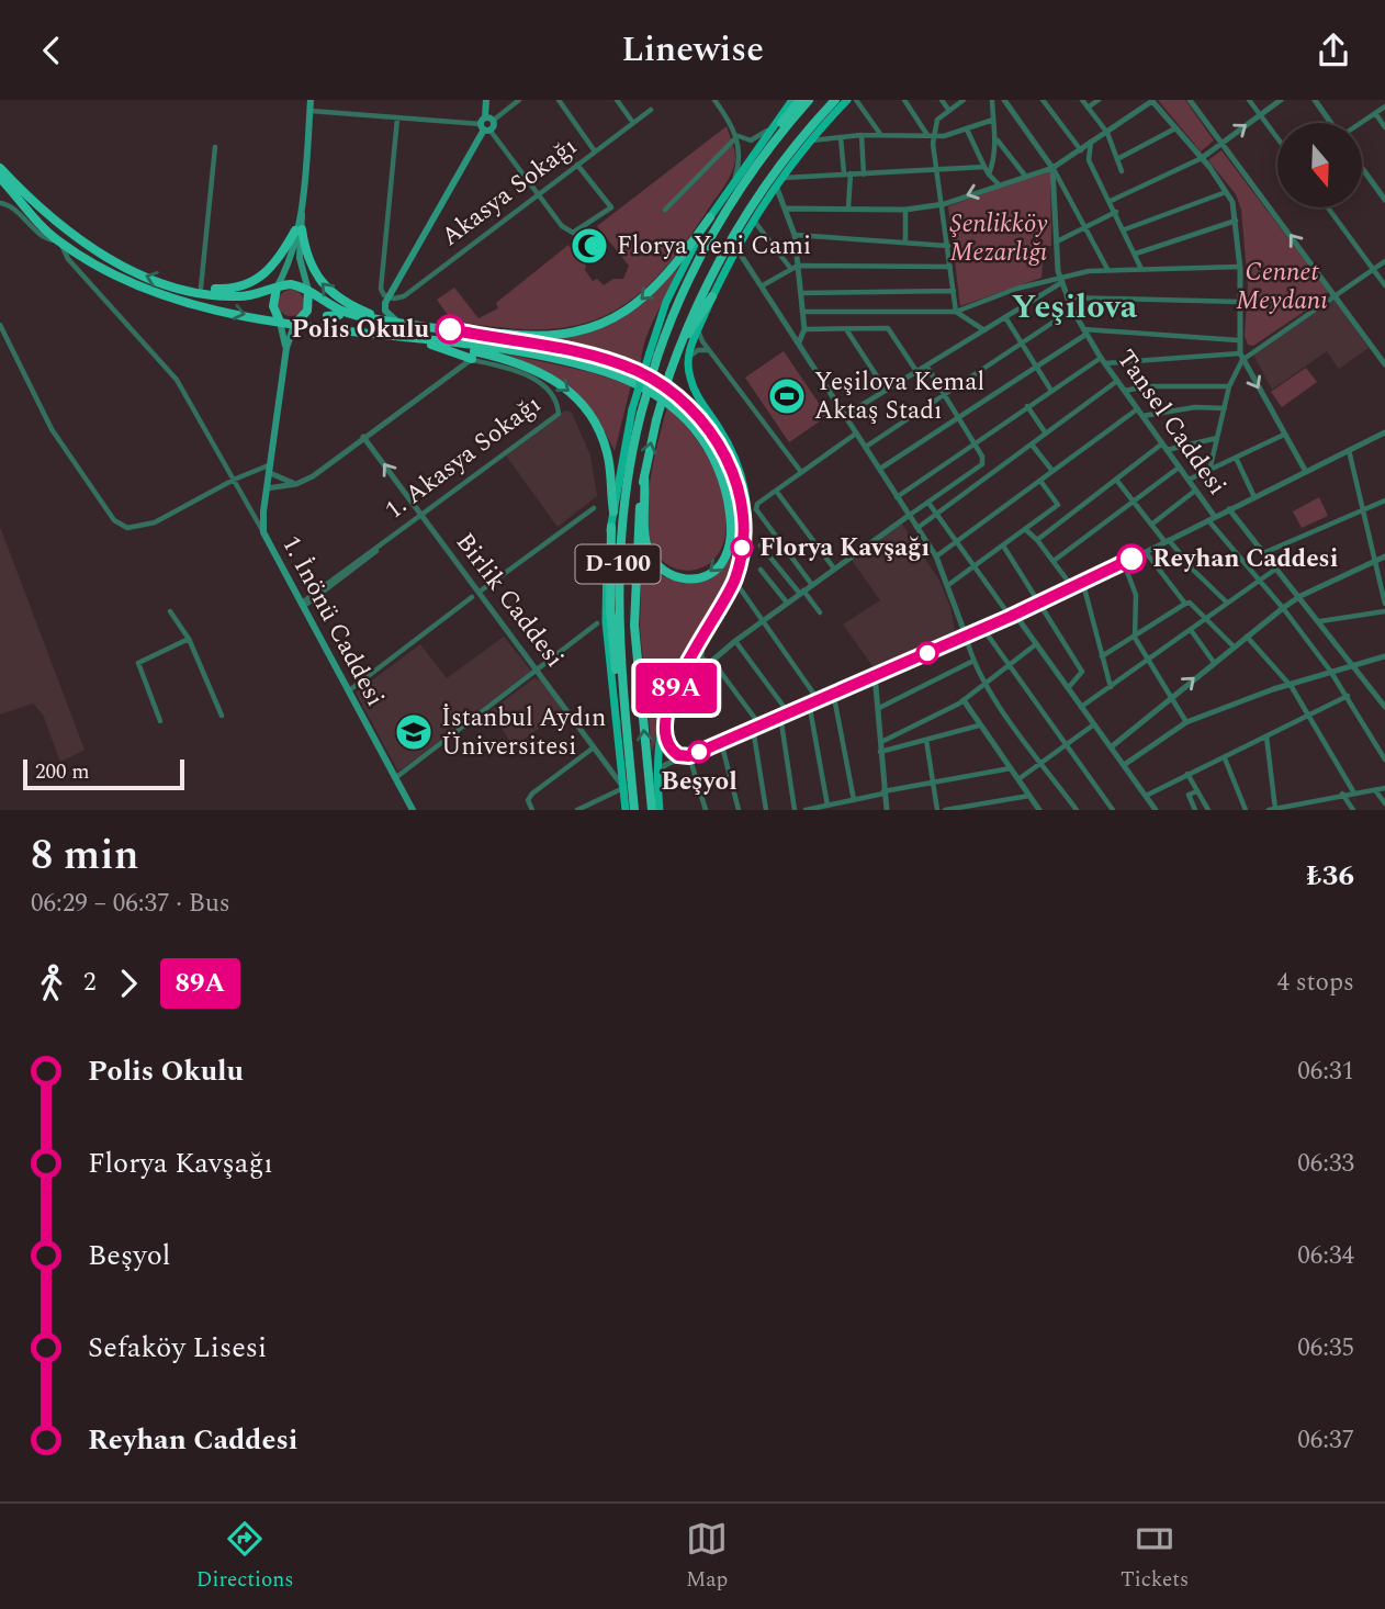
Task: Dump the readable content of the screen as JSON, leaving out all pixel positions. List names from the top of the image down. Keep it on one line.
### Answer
{"streets":{"highway":["D-100"],"main road":["1. İnönü Caddesi"],"street":["Akasya Sokağı","Tansel Caddesi","1. Akasya Sokağı","Birlik Caddesi"]},"crossings":[["1. Akasya Sokağı","Birlik Caddesi"],["1. Akasya Sokağı","1. İnönü Caddesi"]],"districts":["Yeşilova"],"parks":["Şenlikköy Mezarlığı","Cennet Meydanı"],"places":{"mosque":["Florya Yeni Cami"],"other":["Polis Okulu","Florya Kavşağı","Reyhan Caddesi","Beşyol"],"sports":["Yeşilova Kemal Aktaş Stadı"],"school or university":["İstanbul Aydın Üniversitesi"]},"lines":["bus line 89A"],"scale_bar":"200 m","north":"bottom","page":{"header":"Linewise","on_map":"89A","scale":"200 m","heading":["8 min","06:29 – 06:37 · Bus","₺36"],"legs":["2","89A","4 stops"],"list":[{"name":"Polis Okulu","value":"06:31"},{"name":"Florya Kavşağı","value":"06:33"},{"name":"Beşyol","value":"06:34"},{"name":"Sefaköy Lisesi","value":"06:35"},{"name":"Reyhan Caddesi","value":"06:37"}],"tabs":["Directions","Map","Tickets"]}}
